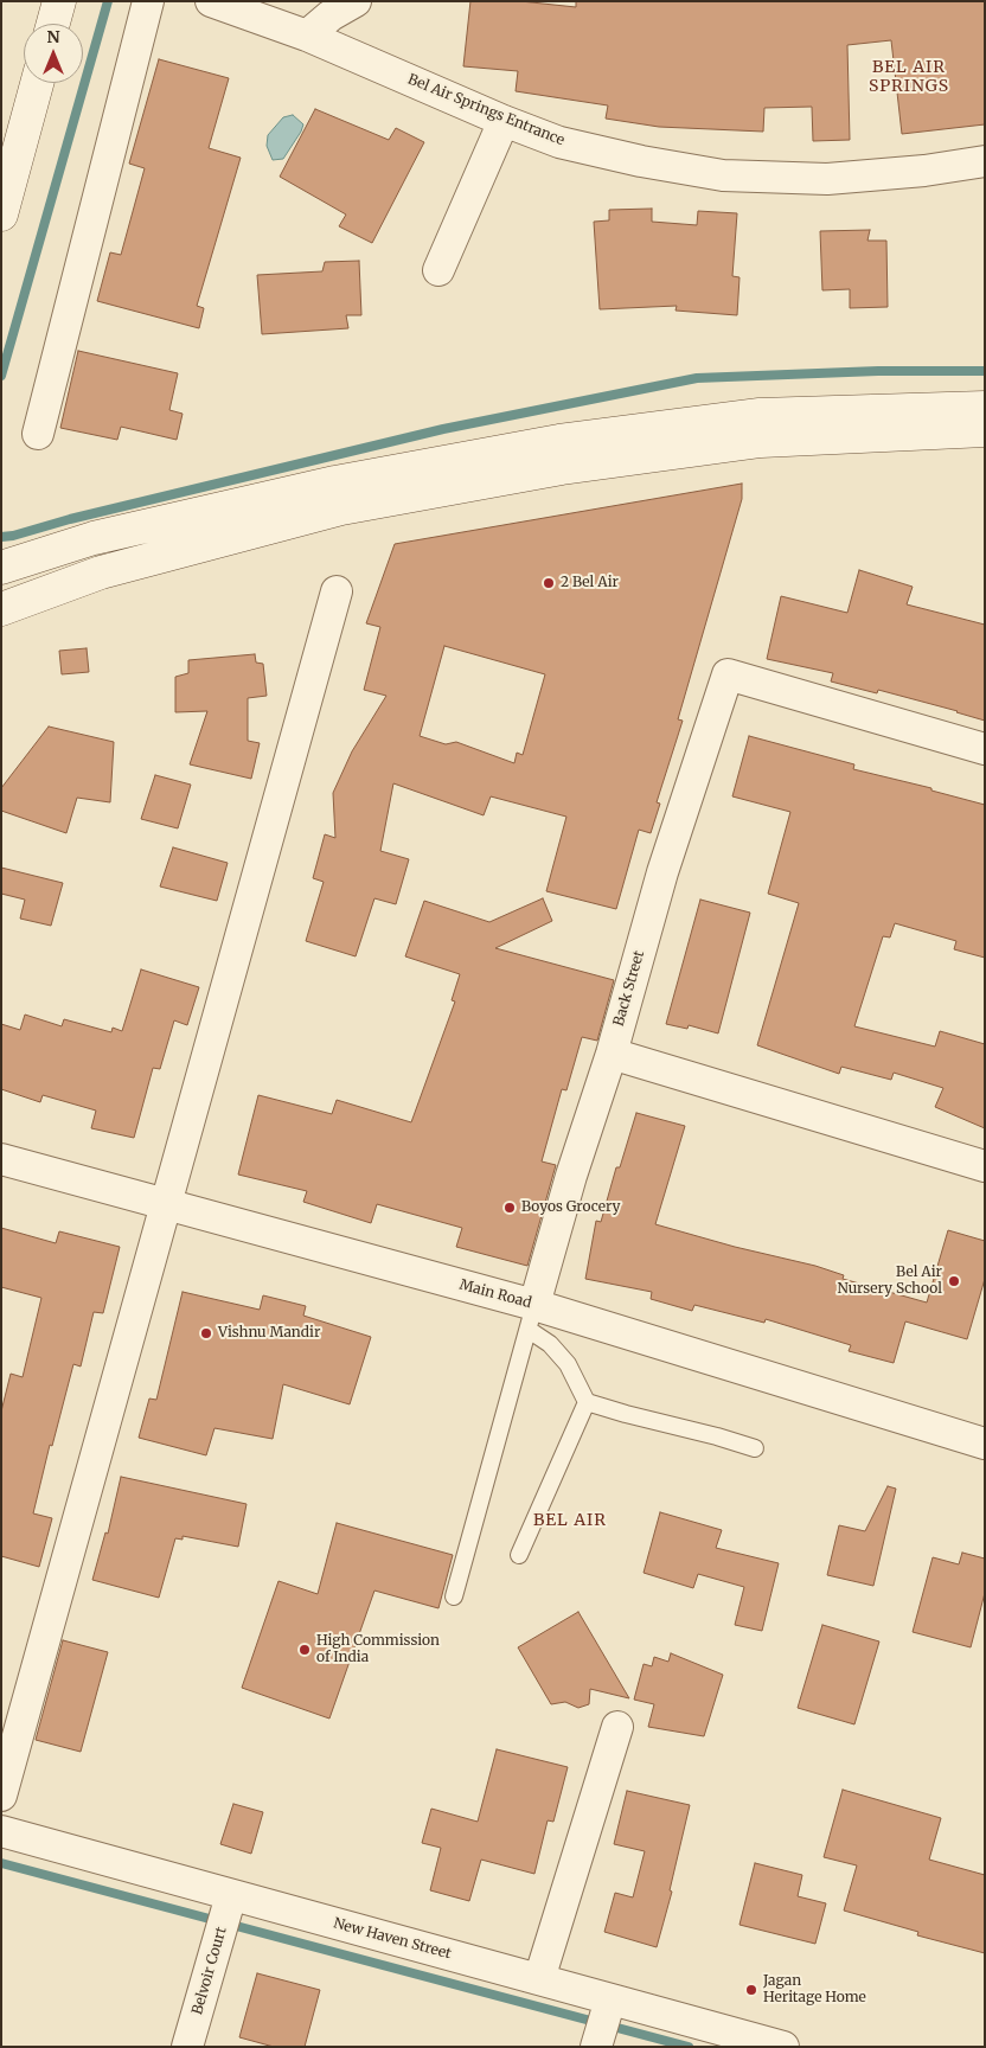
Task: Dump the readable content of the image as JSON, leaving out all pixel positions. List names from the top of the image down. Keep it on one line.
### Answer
{"streets":{"street":["Bel Air Springs Entrance","Back Street","Main Road","New Haven Street","Belvoir Court"]},"crossings":[["Back Street","Main Road"],["New Haven Street","Belvoir Court"]],"districts":["BEL AIR SPRINGS","BEL AIR"],"places":["2 Bel Air","Boyos Grocery","Bel Air Nursery School","Vishnu Mandir","High Commission of India","Jagan Heritage Home"],"north":"top"}
